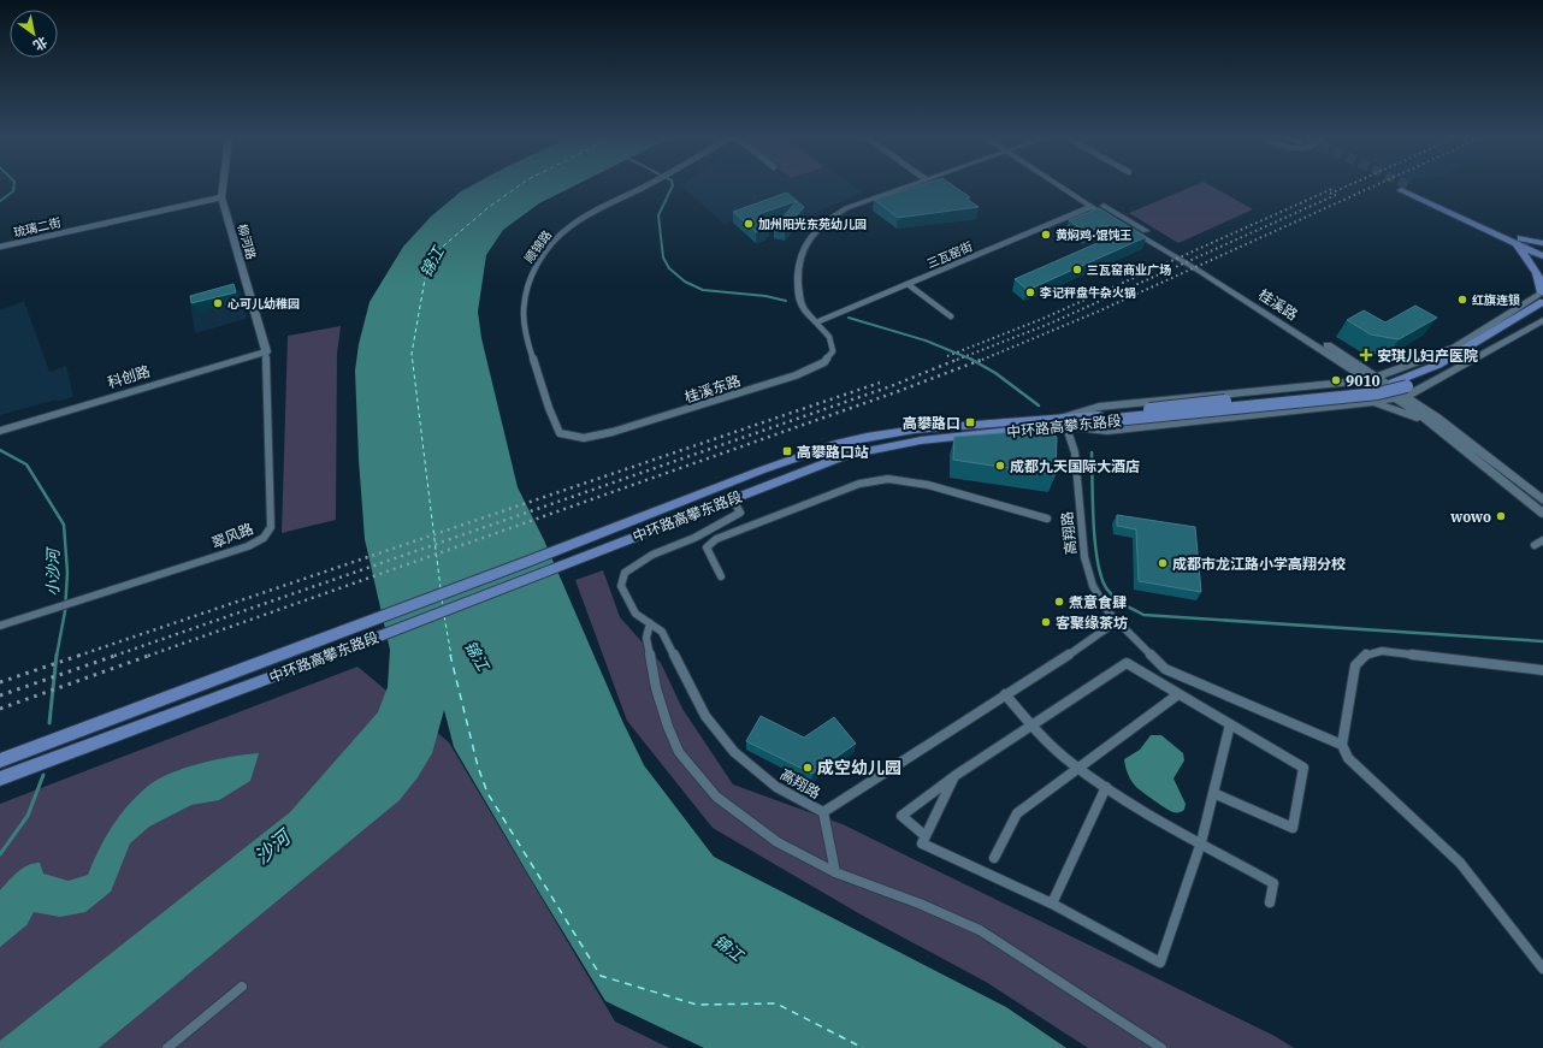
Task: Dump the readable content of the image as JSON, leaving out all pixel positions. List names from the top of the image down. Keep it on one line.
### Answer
{"streets":{"main road":["柳河路","桂溪路","科创路","中环路高攀东路段"],"street":["琉璃二街","顺锦路","三瓦窑街","桂溪东路","高翔路","翠风路"]},"crossings":[["琉璃二街","柳河路"],["柳河路","科创路"],["柳河路","翠风路"],["顺锦路","桂溪东路"],["三瓦窑街","桂溪路"],["三瓦窑街","桂溪东路"],["桂溪路","中环路高攀东路段"],["科创路","翠风路"],["中环路高攀东路段","高翔路"]],"water":["锦江","小沙河","沙河"],"places":{"other":["加州阳光东苑幼儿园","黄焖鸡·馄饨王","三瓦窑商业广场","李记秤盘牛杂火锅","红旗连锁","心可儿幼稚园","9010","成都九天国际大酒店","wowo","成都市龙江路小学高翔分校","煮意食肆","客聚缘茶坊","成空幼儿园"],"health":["安琪儿妇产医院"],"transit":["高攀路口","高攀路口站"]},"north":"bottom right"}
